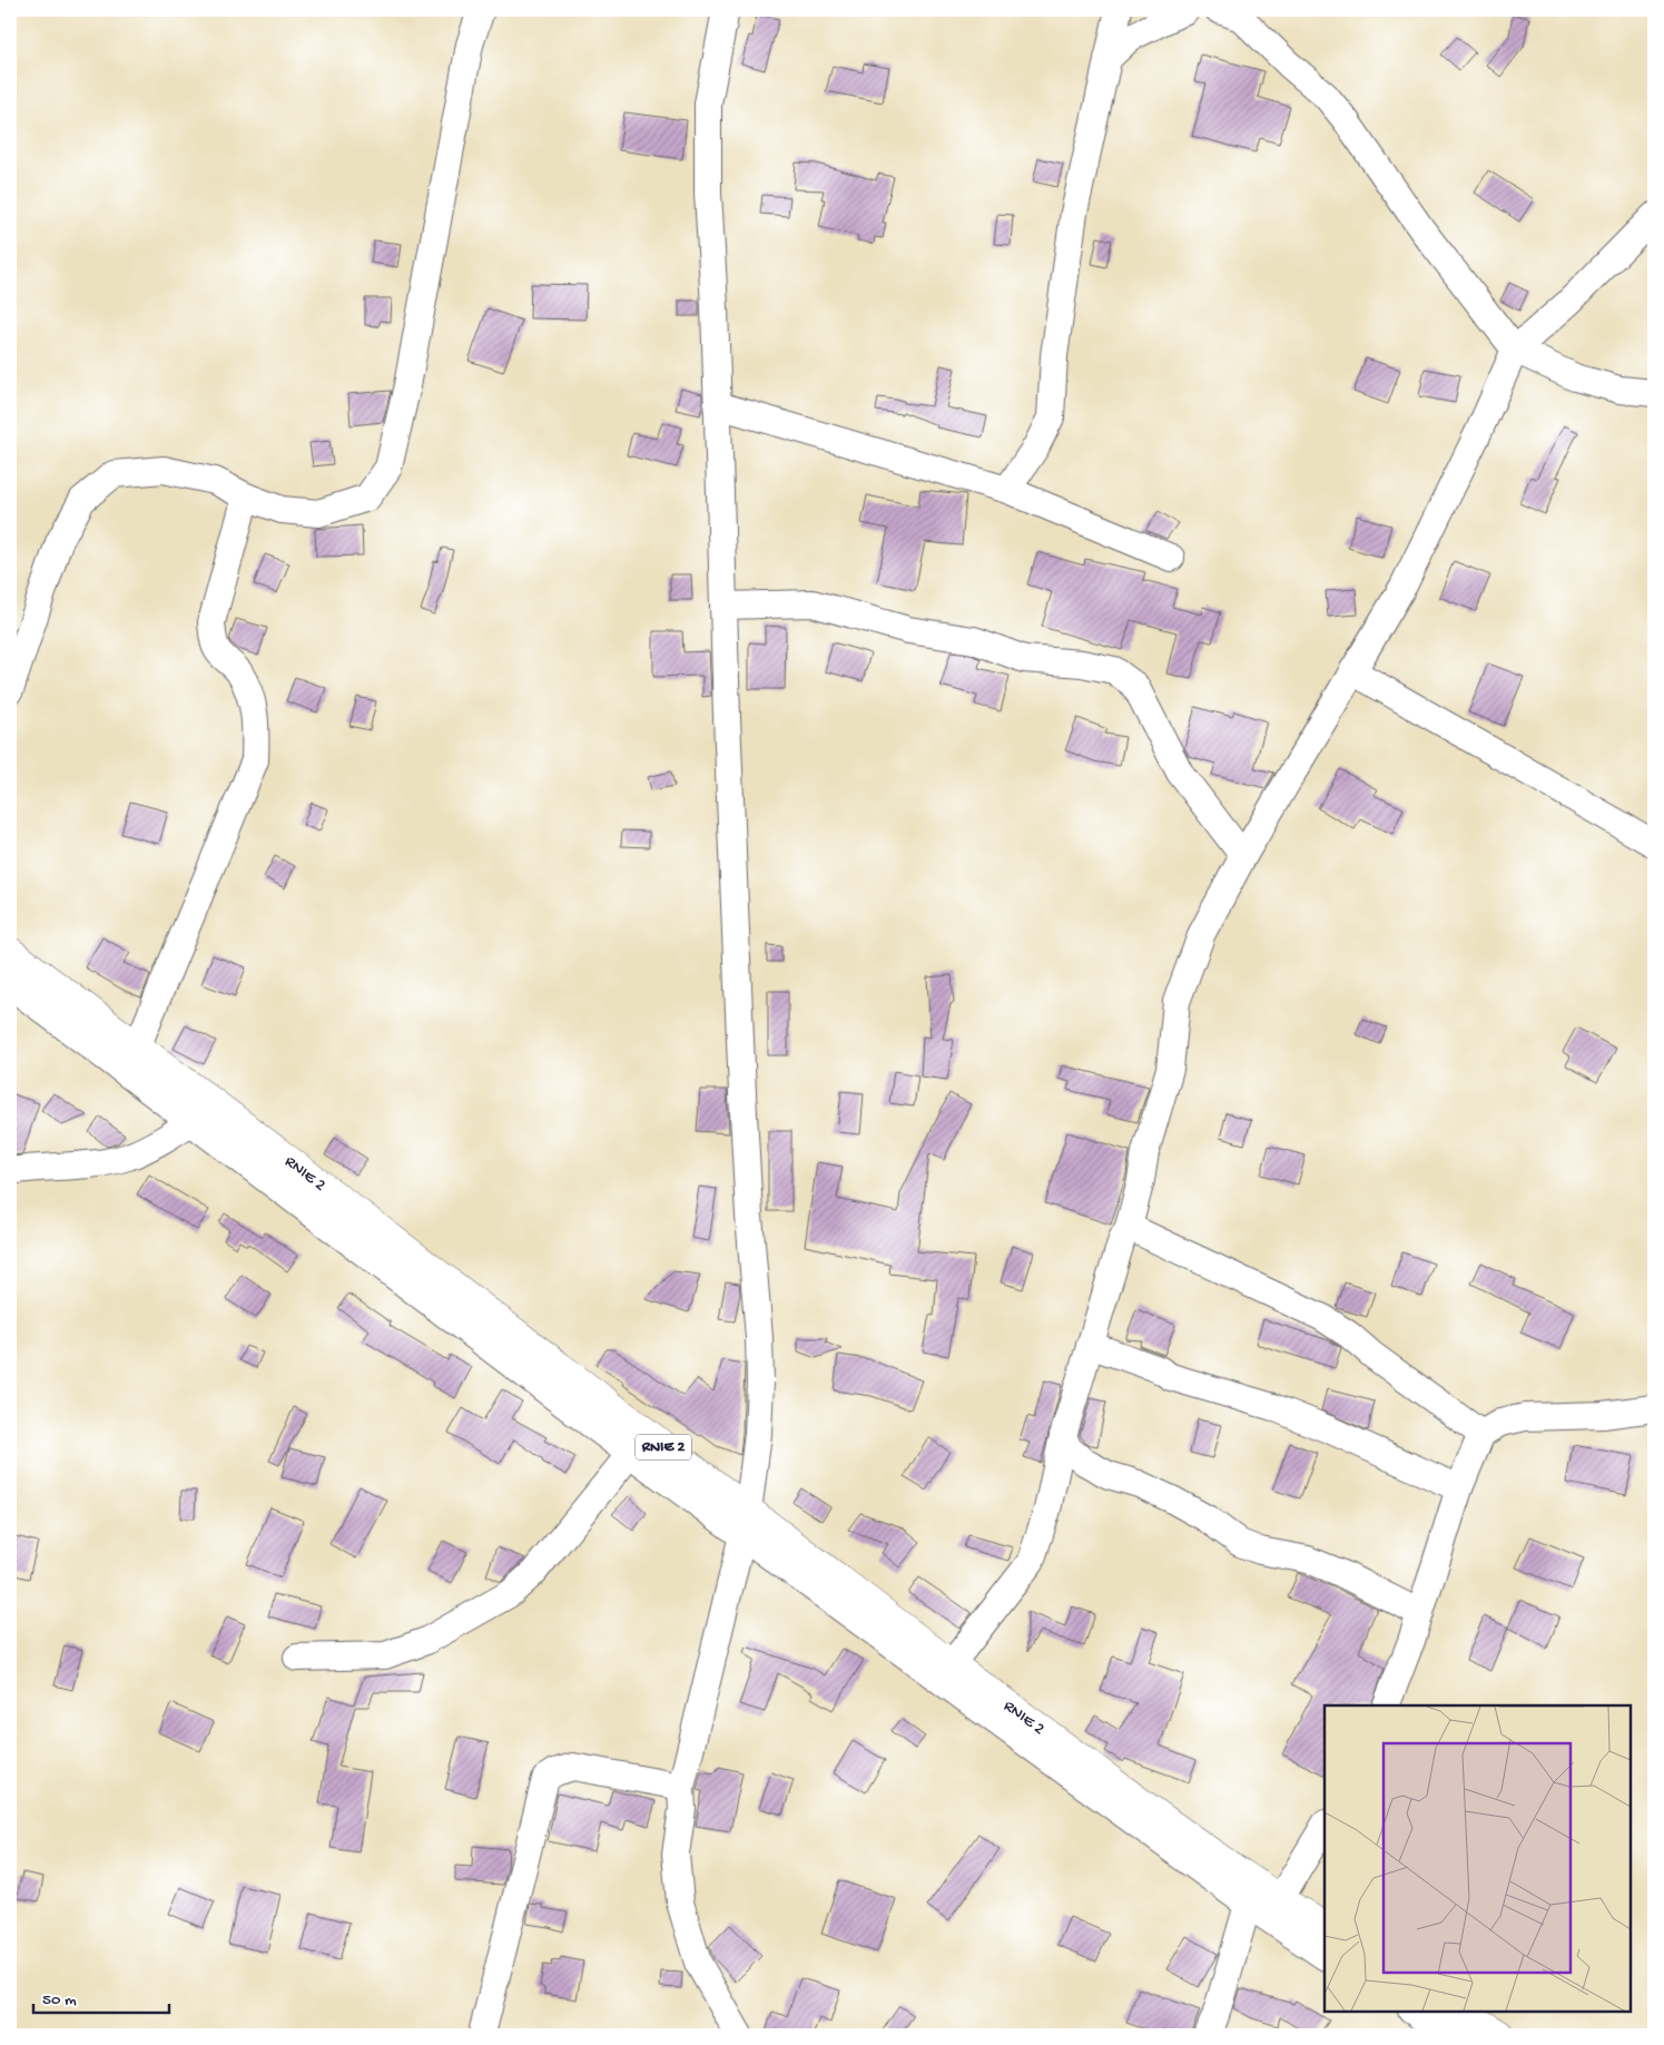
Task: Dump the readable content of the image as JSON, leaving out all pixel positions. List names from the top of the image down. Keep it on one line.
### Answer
{"streets":{"highway":["RNIE 2"]},"scale_bar":"50 m"}
